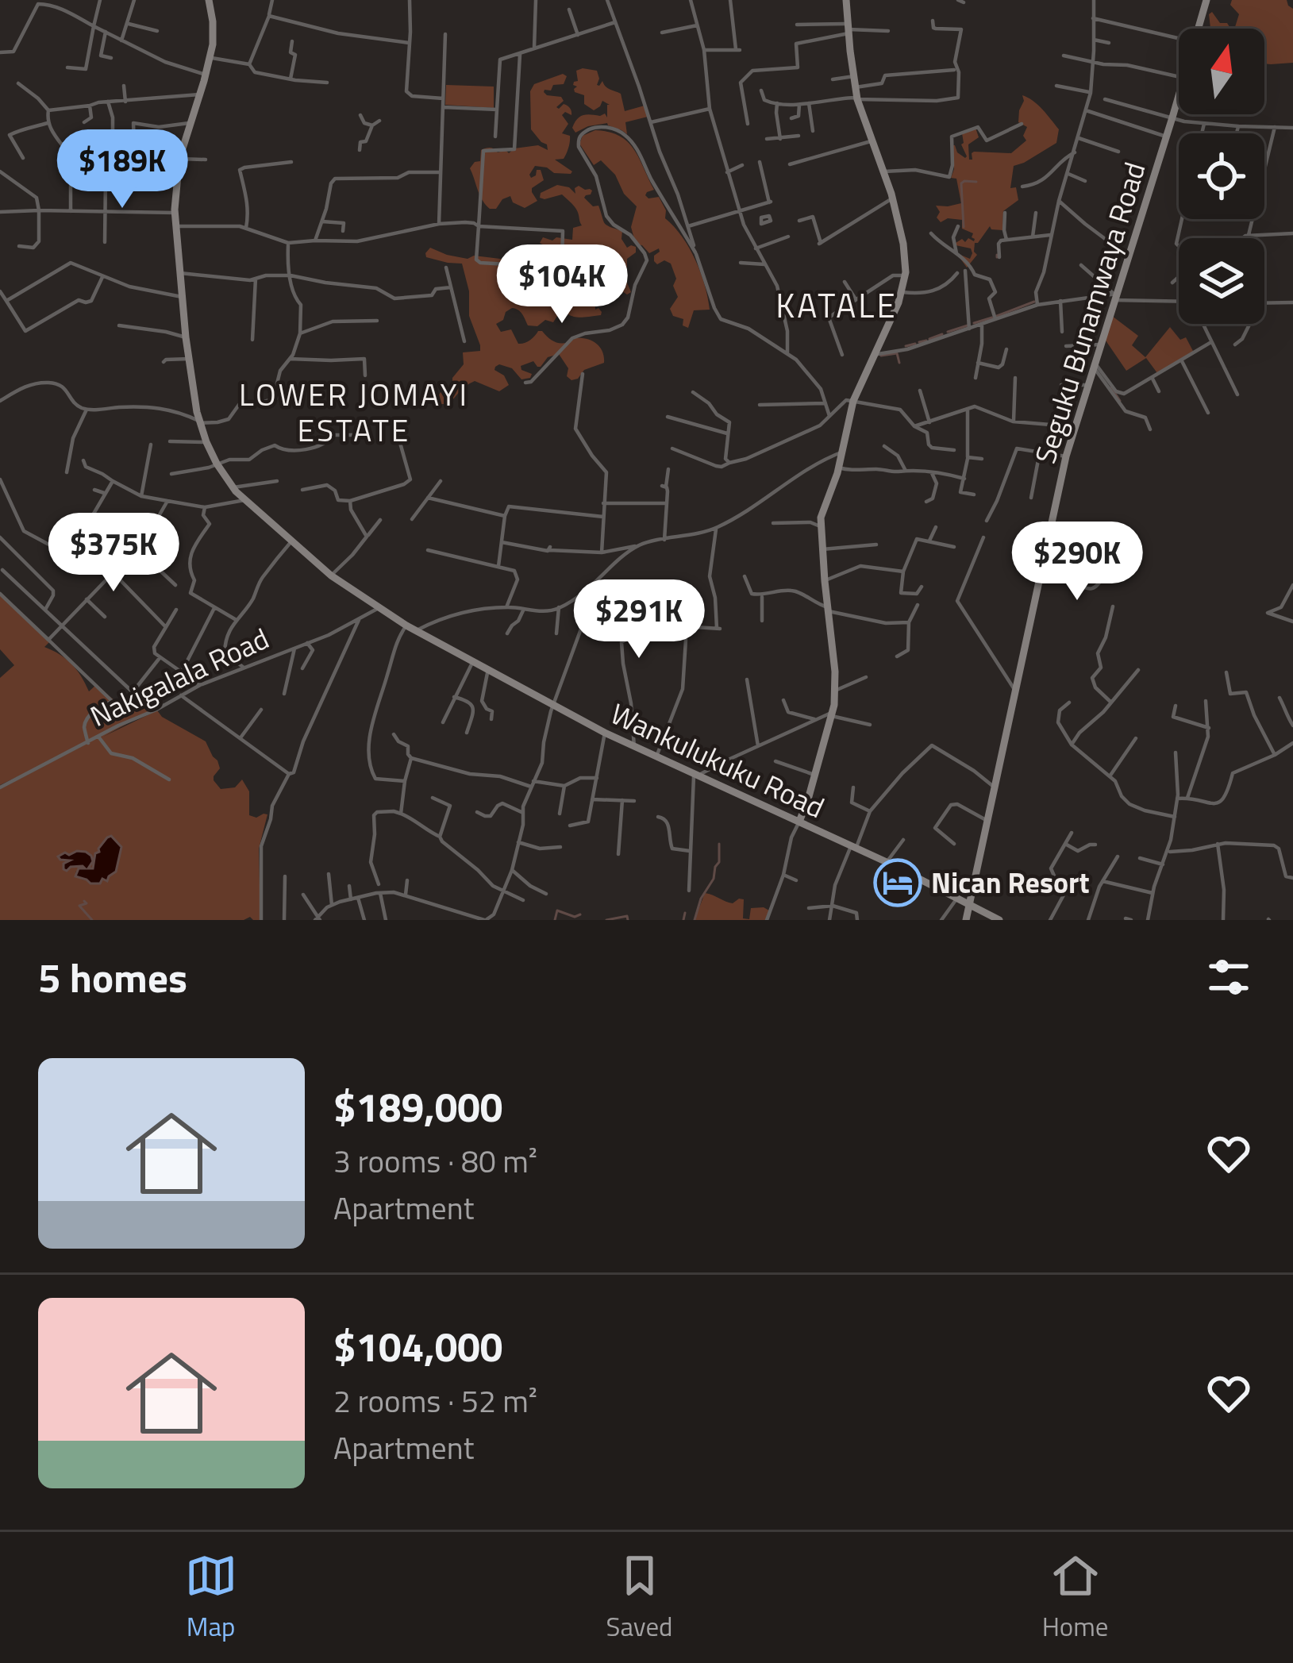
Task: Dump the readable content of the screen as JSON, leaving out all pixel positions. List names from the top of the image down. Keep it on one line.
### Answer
{"streets":{"main road":["Seguku Bunamwaya Road","Wankulukuku Road"],"street":["Nakigalala Road"]},"crossings":[["Seguku Bunamwaya Road","Wankulukuku Road"],["Nakigalala Road","Wankulukuku Road"]],"districts":["KATALE","LOWER JOMAYI ESTATE"],"places":{"hotel":["Nican Resort"]},"north":"top","page":{"price":["$189K","$104K","$375K","$290K","$291K"],"heading":"5 homes","list":[{"name":"$189,000","note":"3 rooms · 80 m² · Apartment"},{"name":"$104,000","note":"2 rooms · 52 m² · Apartment"}],"tabs":["Map","Saved","Home"]}}
